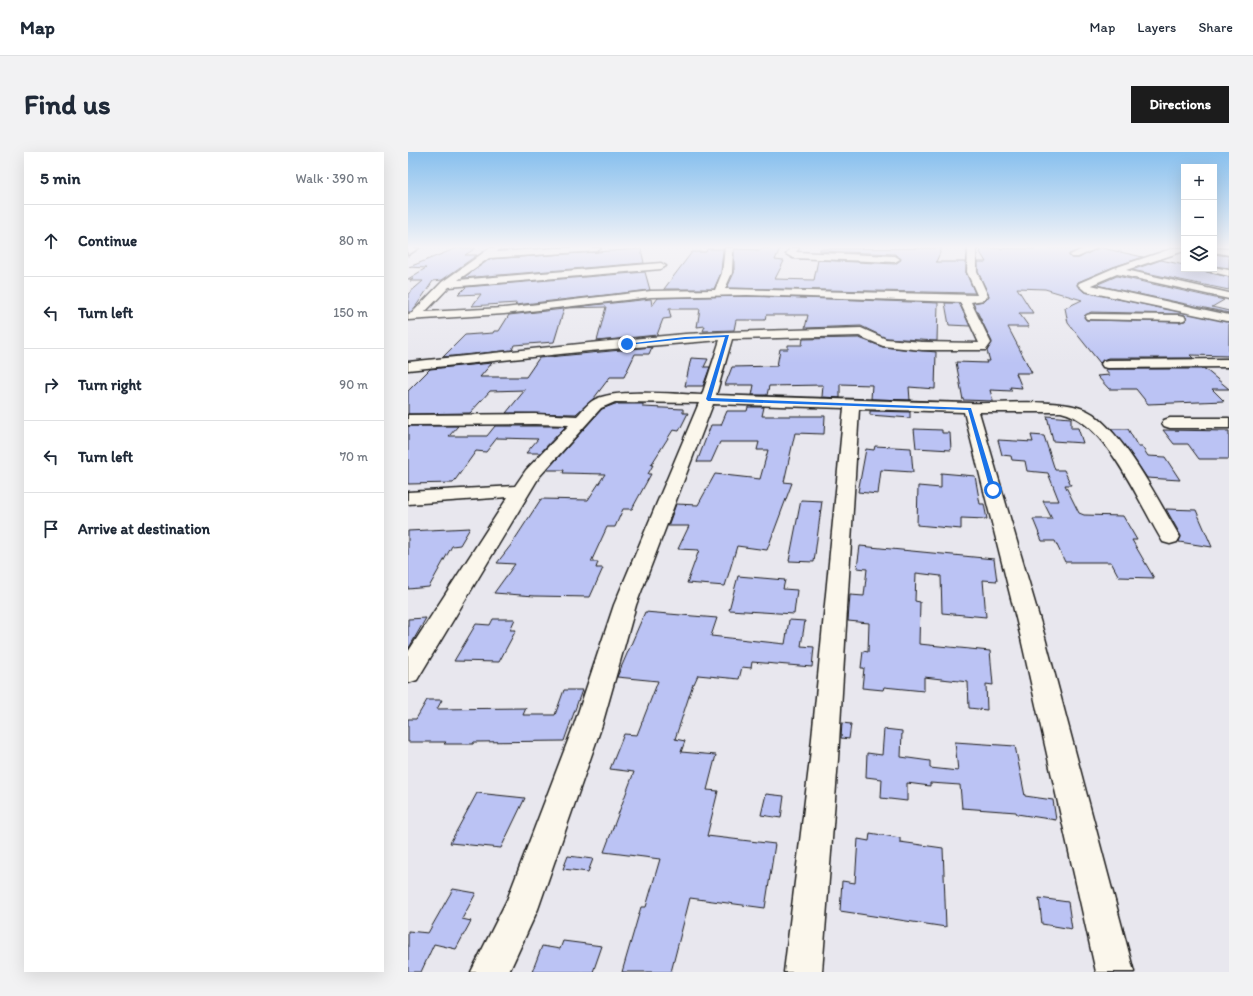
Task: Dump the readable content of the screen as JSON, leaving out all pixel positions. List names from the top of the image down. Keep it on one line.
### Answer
{"page":{"header":"Map","nav":["Map","Layers","Share"],"buttons":"Directions","title":"Find us","heading":["5 min","Walk · 390 m"],"map_buttons":["+","−"],"list":[["Continue","80 m"],["Turn left","150 m"],["Turn right","90 m"],["Turn left","70 m"],"Arrive at destination"]}}
